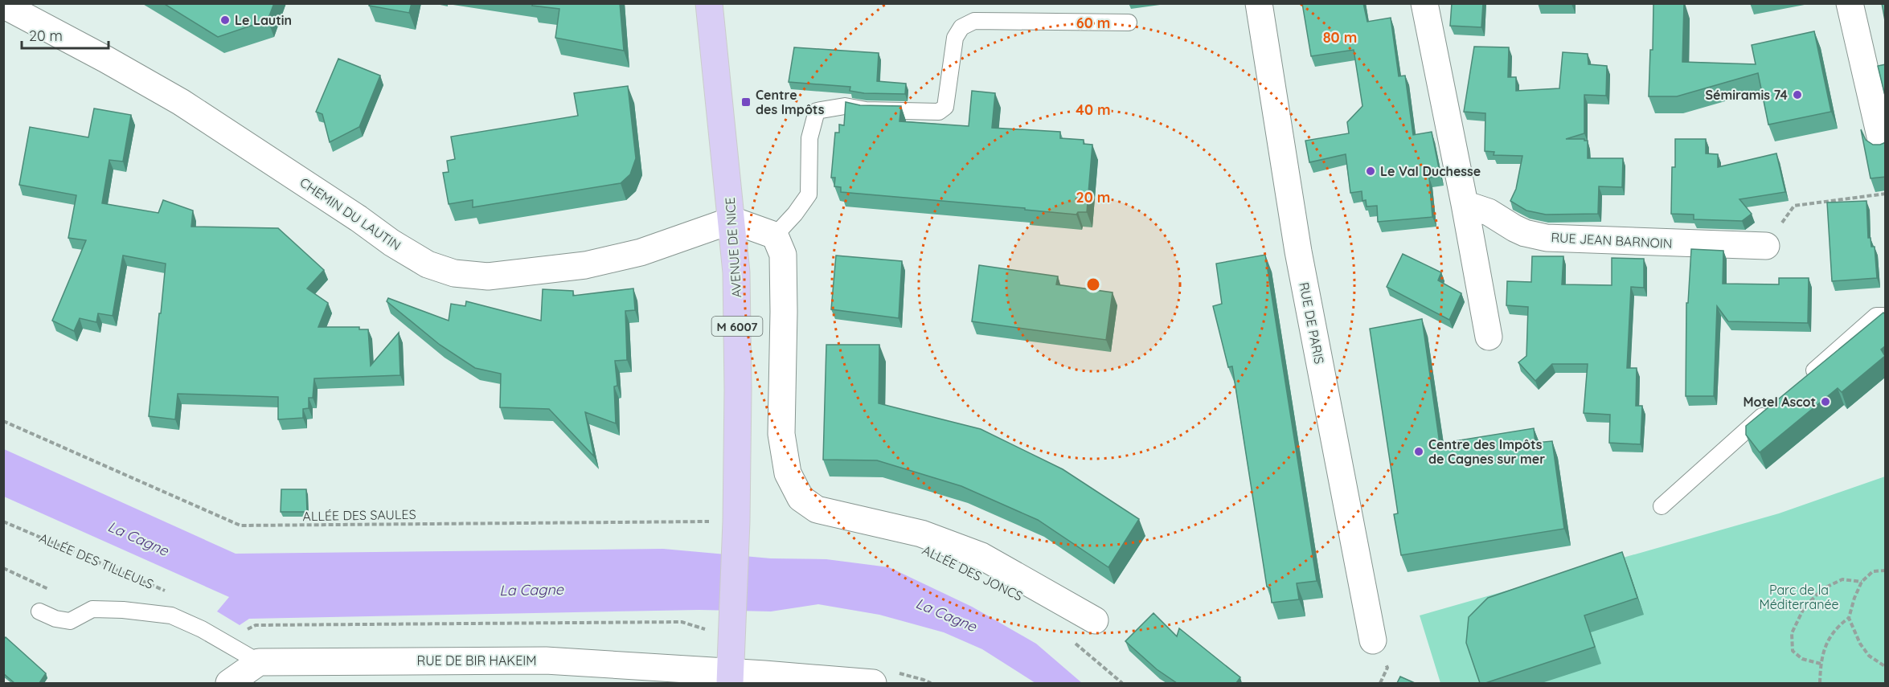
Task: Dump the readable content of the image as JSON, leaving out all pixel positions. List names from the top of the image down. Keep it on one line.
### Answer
{"streets":{"main road":["AVENUE DE NICE","M 6007"],"street":["CHEMIN DU LAUTIN","RUE JEAN BARNOIN","RUE DE PARIS","RUE DE BIR HAKEIM"],"path":["ALLÉE DES SAULES","ALLÉE DES TILLEULS"]},"crossings":[["CHEMIN DU LAUTIN","AVENUE DE NICE"],["AVENUE DE NICE","M 6007"],["AVENUE DE NICE","ALLÉE DES SAULES"],["M 6007","ALLÉE DES SAULES"],["M 6007","RUE DE BIR HAKEIM"]],"water":["La Cagne"],"parks":["Parc de la Méditerranée"],"places":{"other":["Le Lautin","Sémiramis 74","Le Val Duchesse","Motel Ascot","Centre des Impôts de Cagnes sur mer"],"transit":["Centre des Impôts"]},"scale_bar":"20 m","rings":["60 m","80 m","40 m","20 m"]}
